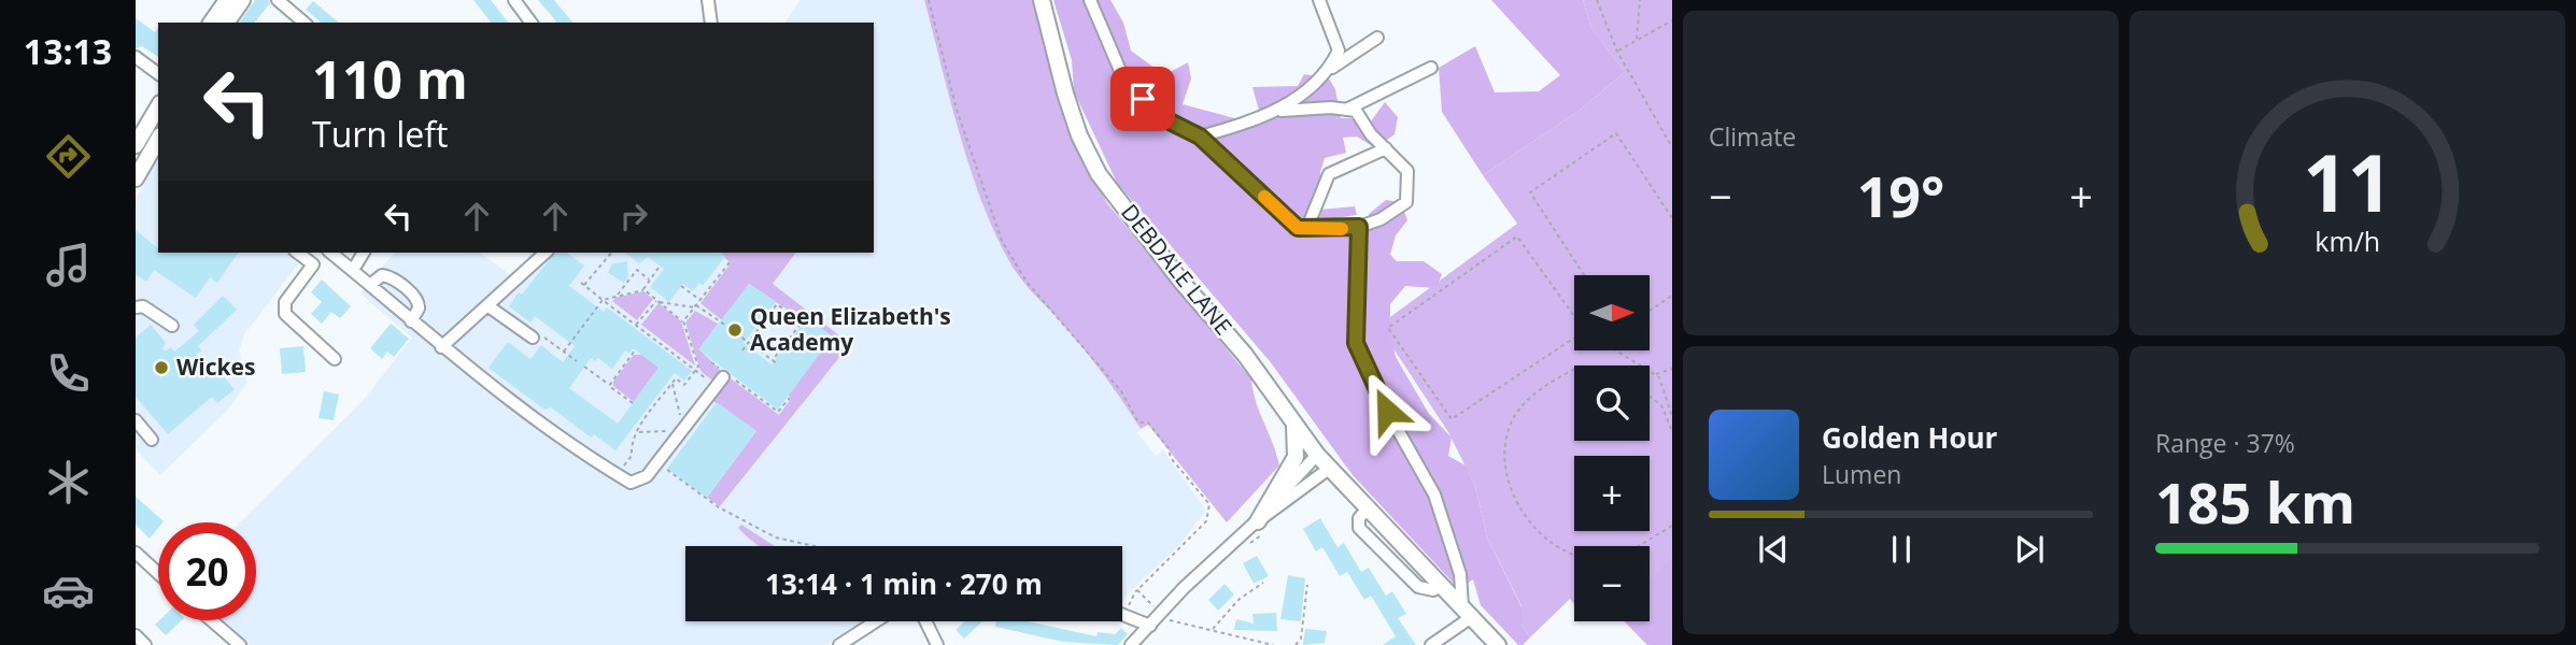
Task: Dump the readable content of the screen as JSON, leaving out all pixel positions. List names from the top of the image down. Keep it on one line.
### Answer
{"streets":{"main road":["DEBDALE LANE"]},"places":["Queen Elizabeth's Academy","Wickes"],"north":"right","page":{"tabs":"13:13","tile":["Climate",["Range · 37%","185 km"]],"turn":["110 m","Turn left"],"heat":["−","19°","+"],"map_buttons":["+","−"],"song":["Golden Hour","Lumen"],"limit":"20","trip":"13:14 · 1 min · 270 m","gauge":["11","km/h"]}}
